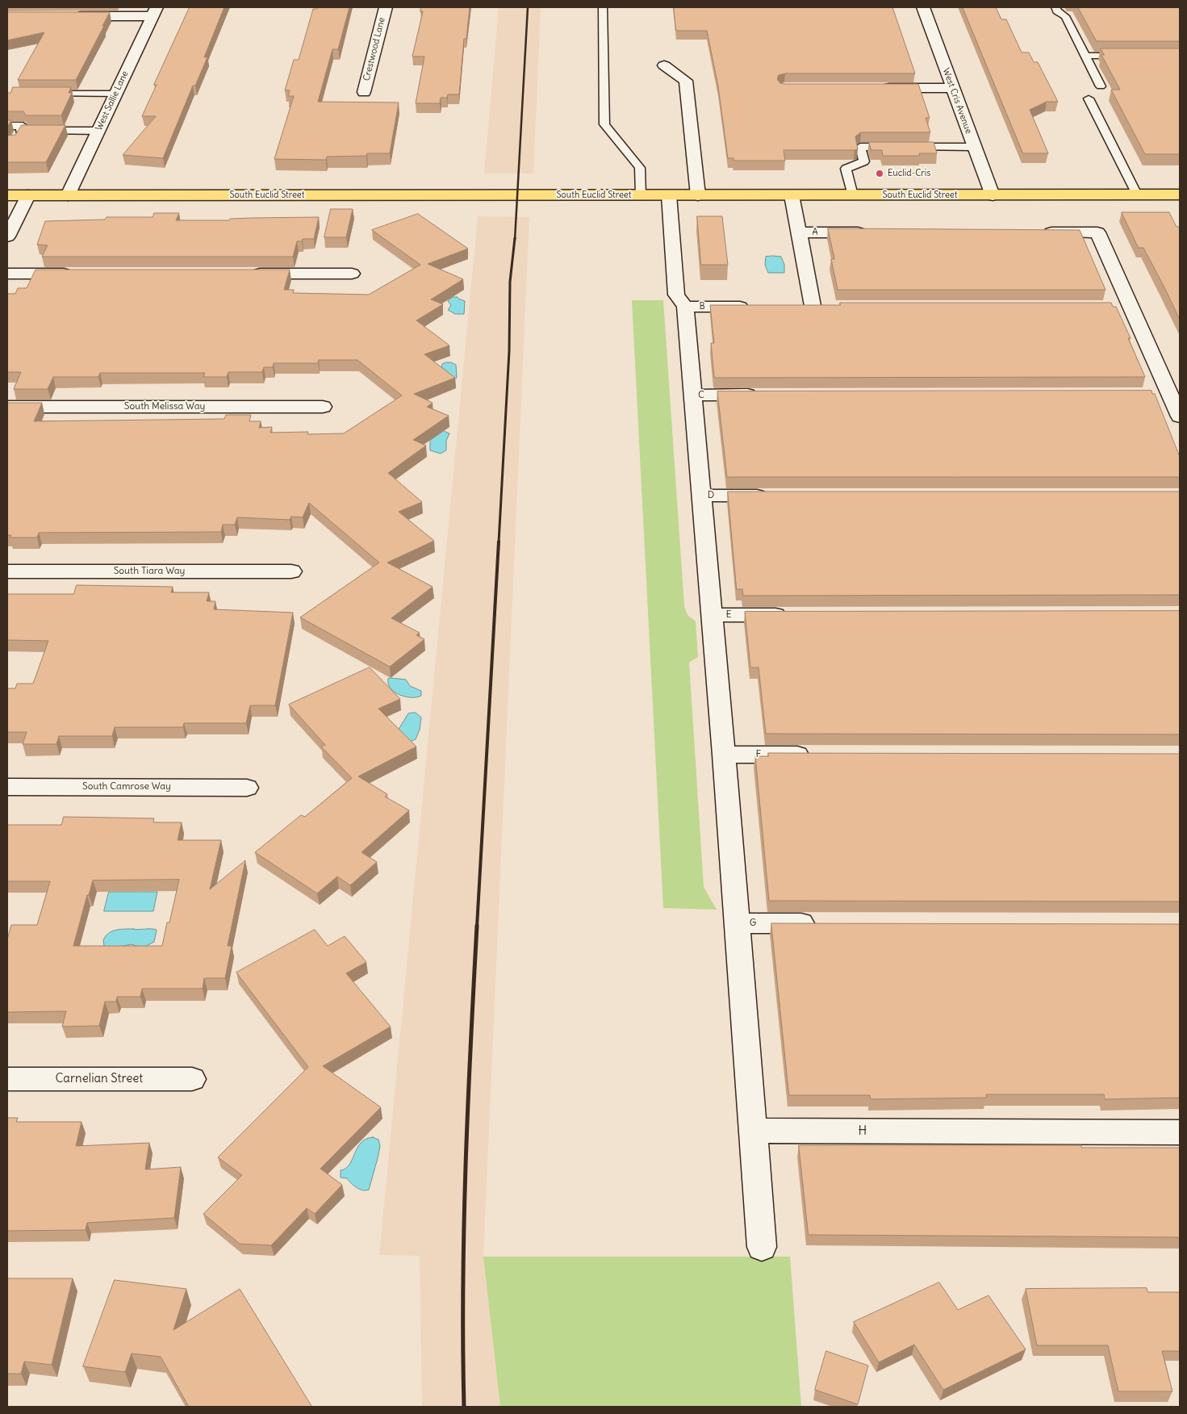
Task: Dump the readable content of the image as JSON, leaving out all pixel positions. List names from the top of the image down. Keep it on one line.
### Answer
{"streets":{"main road":["South Euclid Street"],"street":["Crestwood Lane","West Sallie Lane","West Cris Avenue","A","B","C","South Melissa Way","D","South Tiara Way","E","F","South Camrose Way","G","Carnelian Street","H"]},"crossings":[["West Sallie Lane","South Euclid Street"],["West Cris Avenue","South Euclid Street"],["South Euclid Street","A"]],"places":["Euclid-Cris"]}
